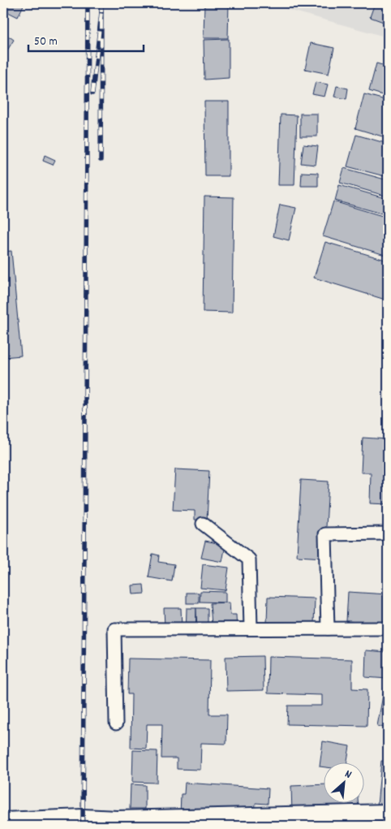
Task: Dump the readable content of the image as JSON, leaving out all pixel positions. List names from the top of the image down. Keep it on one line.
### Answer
{"scale_bar":"50 m","north":"top right"}
